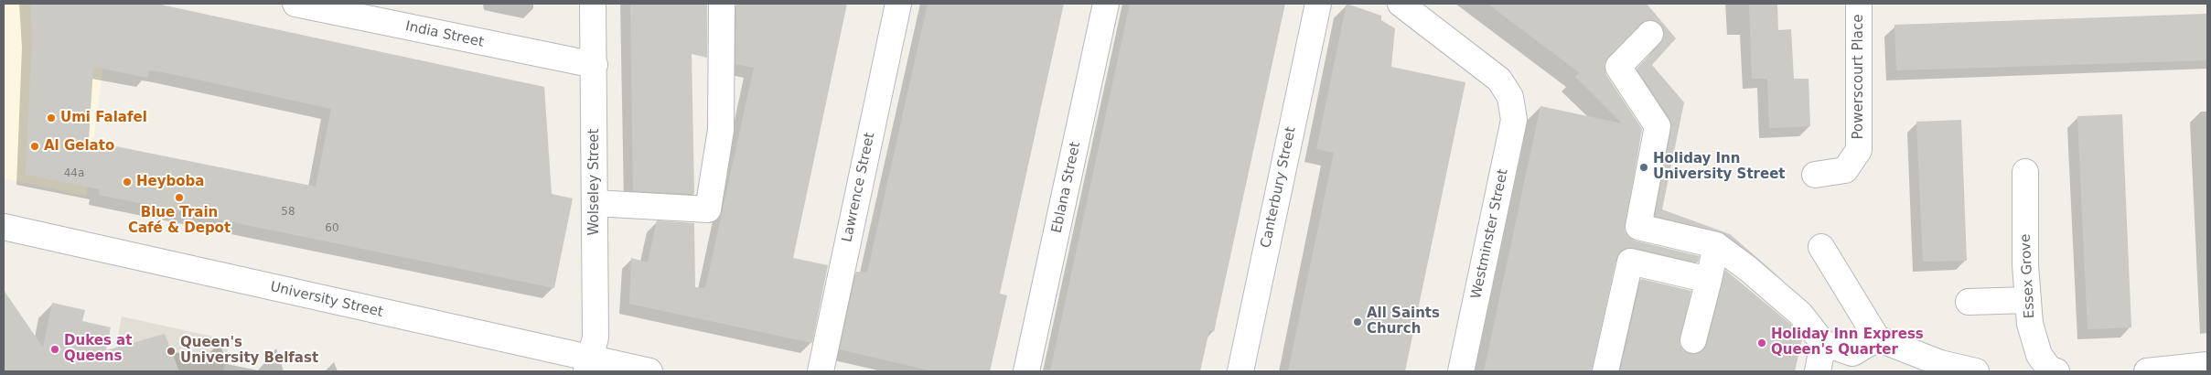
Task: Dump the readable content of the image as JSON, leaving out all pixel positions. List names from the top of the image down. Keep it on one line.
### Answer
{"streets":{"street":["India Street","Powerscourt Place","Wolseley Street","Lawrence Street","Eblana Street","Canterbury Street","Westminster Street","Essex Grove","University Street"]},"crossings":[["India Street","Wolseley Street"],["Wolseley Street","University Street"]],"places":["Umi Falafel","Al Gelato","Holiday Inn University Street","Heyboba","Blue Train Café & Depot","All Saints Church","Holiday Inn Express Queen's Quarter","Dukes at Queens","Queen's University Belfast"],"house_numbers":["44a","58","60"]}
